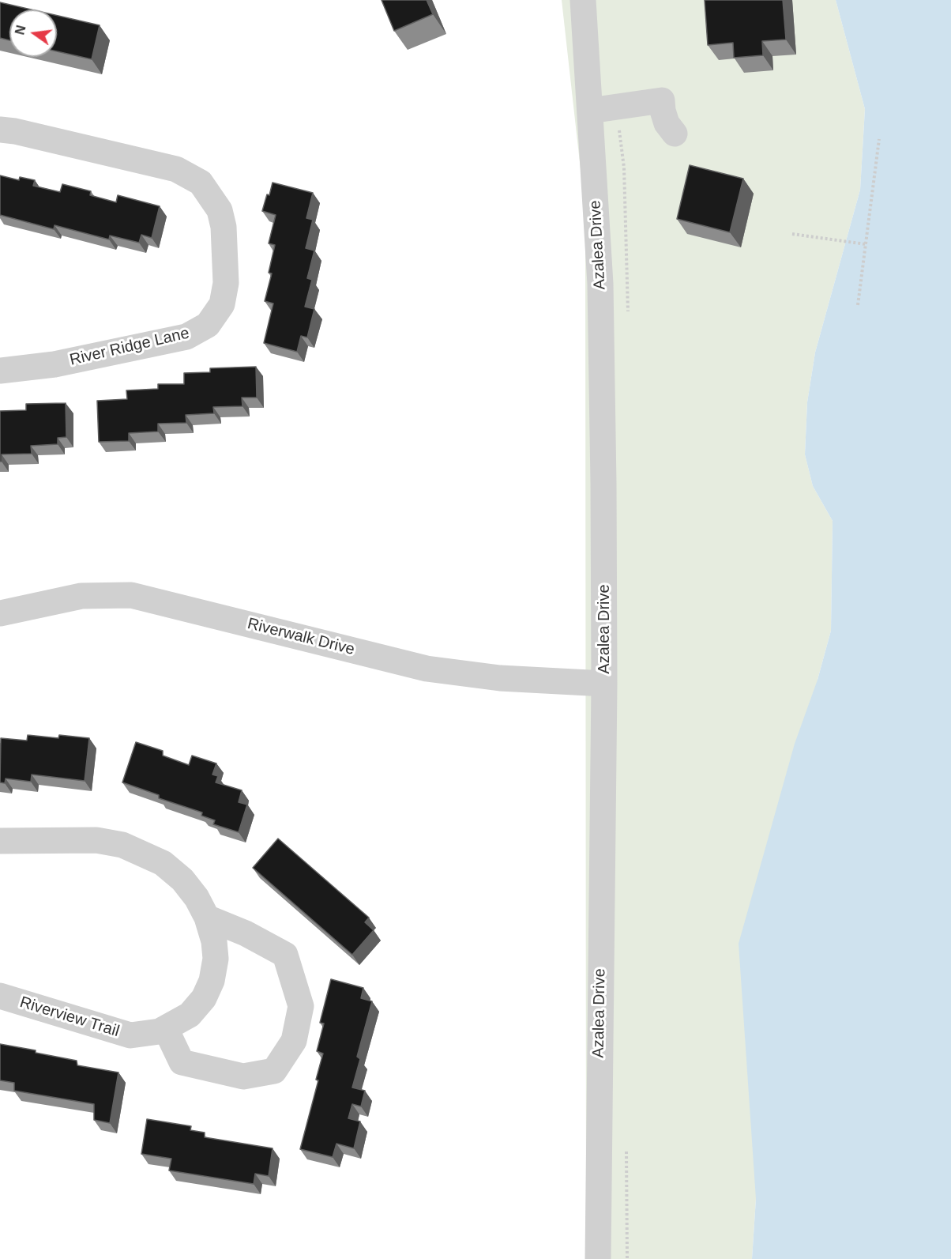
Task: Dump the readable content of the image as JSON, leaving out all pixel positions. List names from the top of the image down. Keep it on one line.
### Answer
{"streets":{"street":["Azalea Drive","River Ridge Lane","Riverwalk Drive","Riverview Trail"]},"crossings":[["Azalea Drive","Riverwalk Drive"]],"north":"left"}
